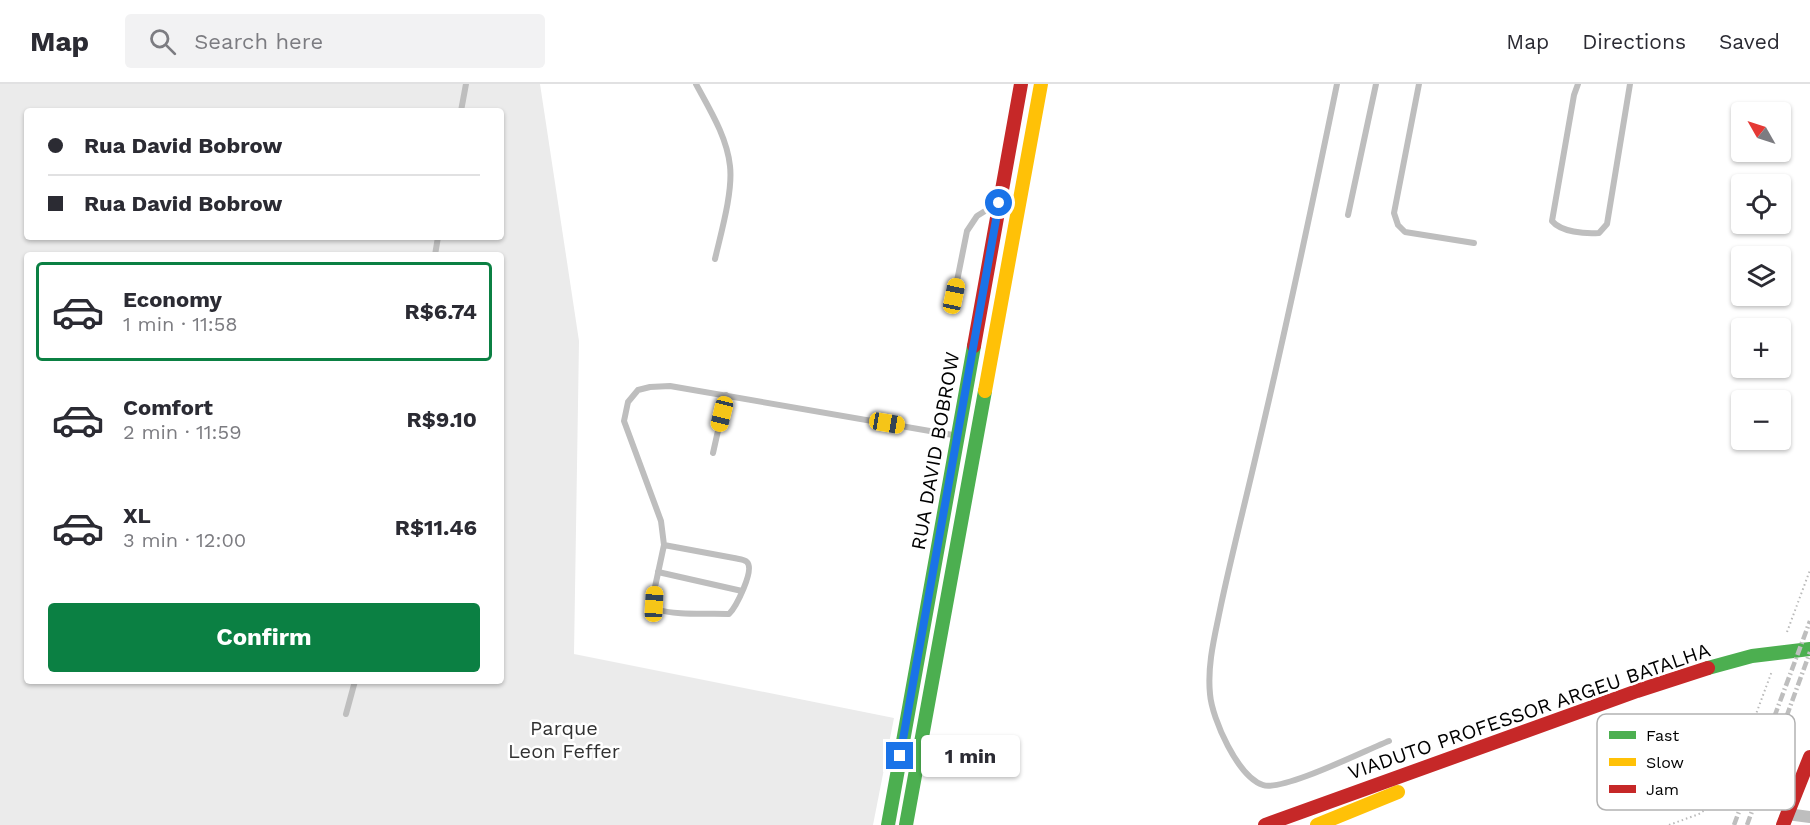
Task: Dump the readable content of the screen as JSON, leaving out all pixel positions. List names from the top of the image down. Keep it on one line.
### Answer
{"streets":{"main road":["RUA DAVID BOBROW","VIADUTO PROFESSOR ARGEU BATALHA"]},"parks":["Parque Leon Feffer"],"legend":["Fast","Slow","Jam"],"north":"top left","page":{"header":"Map","search":"Search here","nav":["Map","Directions","Saved"],"map_buttons":["+","−"],"banner":["Rua David Bobrow","Rua David Bobrow"],"list":[{"name":"Economy","note":"1 min · 11:58","value":"R$6.74"},{"name":"Comfort","note":"2 min · 11:59","value":"R$9.10"},{"name":"XL","note":"3 min · 12:00","value":"R$11.46"}],"buttons":"Confirm","bubble":"1 min"}}
